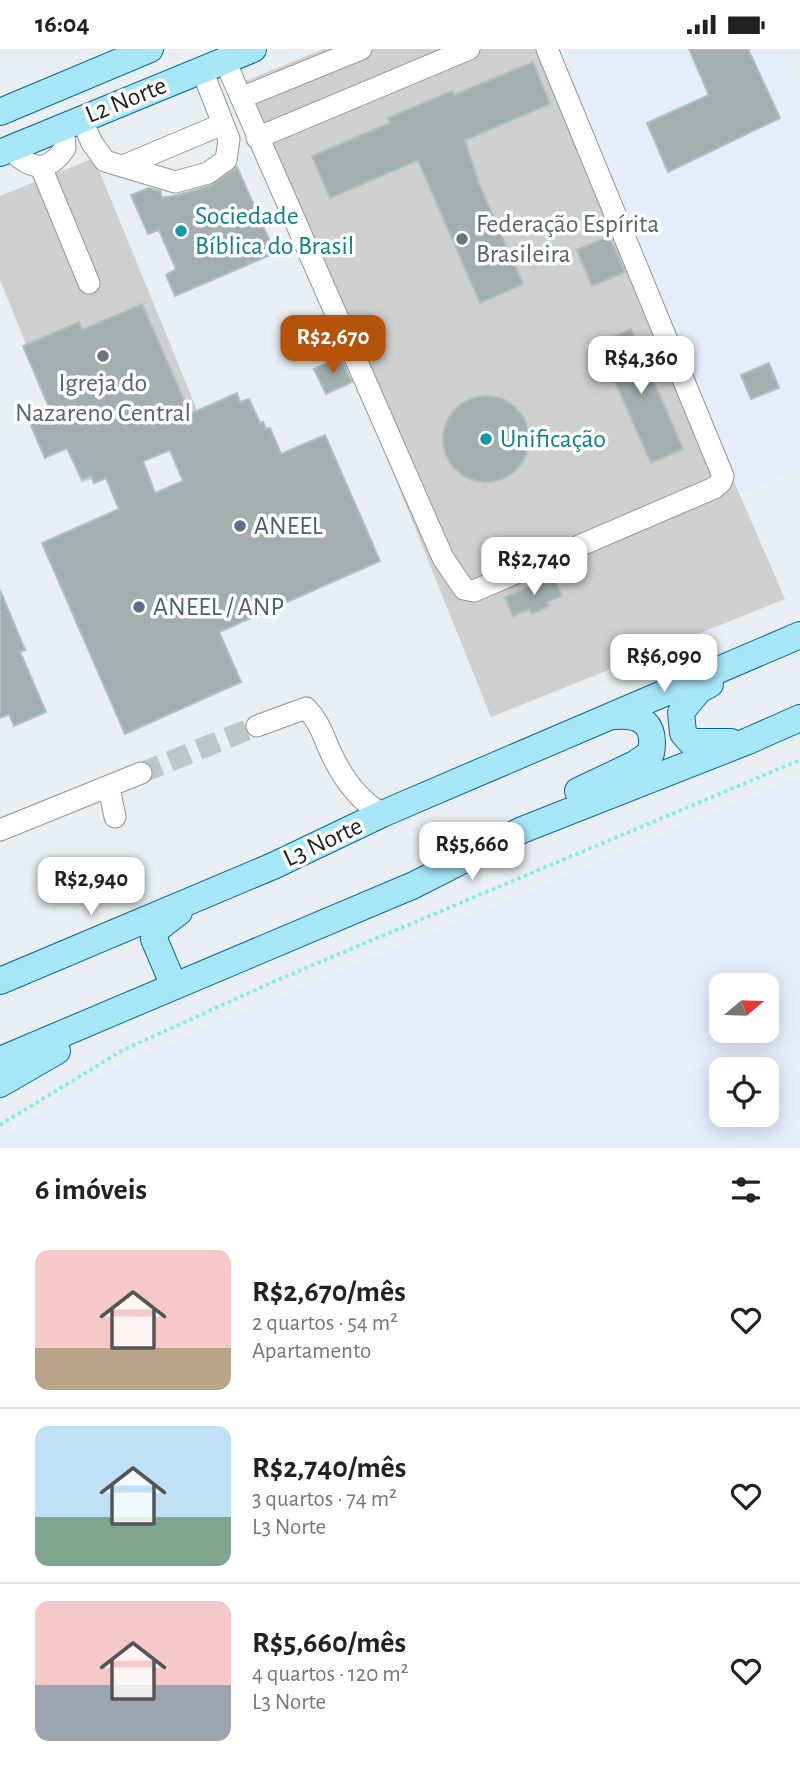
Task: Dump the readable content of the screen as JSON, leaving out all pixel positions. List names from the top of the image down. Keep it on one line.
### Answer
{"streets":{"main road":["L2 Norte","L3 Norte"]},"places":["Sociedade Bíblica do Brasil","Federação Espírita Brasileira","Igreja do Nazareno Central","Unificação","ANEEL","ANEEL / ANP"],"north":"right","page":{"status":"16:04","price":["R$2,670","R$4,360","R$2,740","R$6,090","R$5,660","R$2,940"],"heading":"6 imóveis","list":[{"name":"R$2,670/mês","note":"2 quartos · 54 m² · Apartamento"},{"name":"R$2,740/mês","note":"3 quartos · 74 m² · L3 Norte"},{"name":"R$5,660/mês","note":"4 quartos · 120 m² · L3 Norte"}]}}
